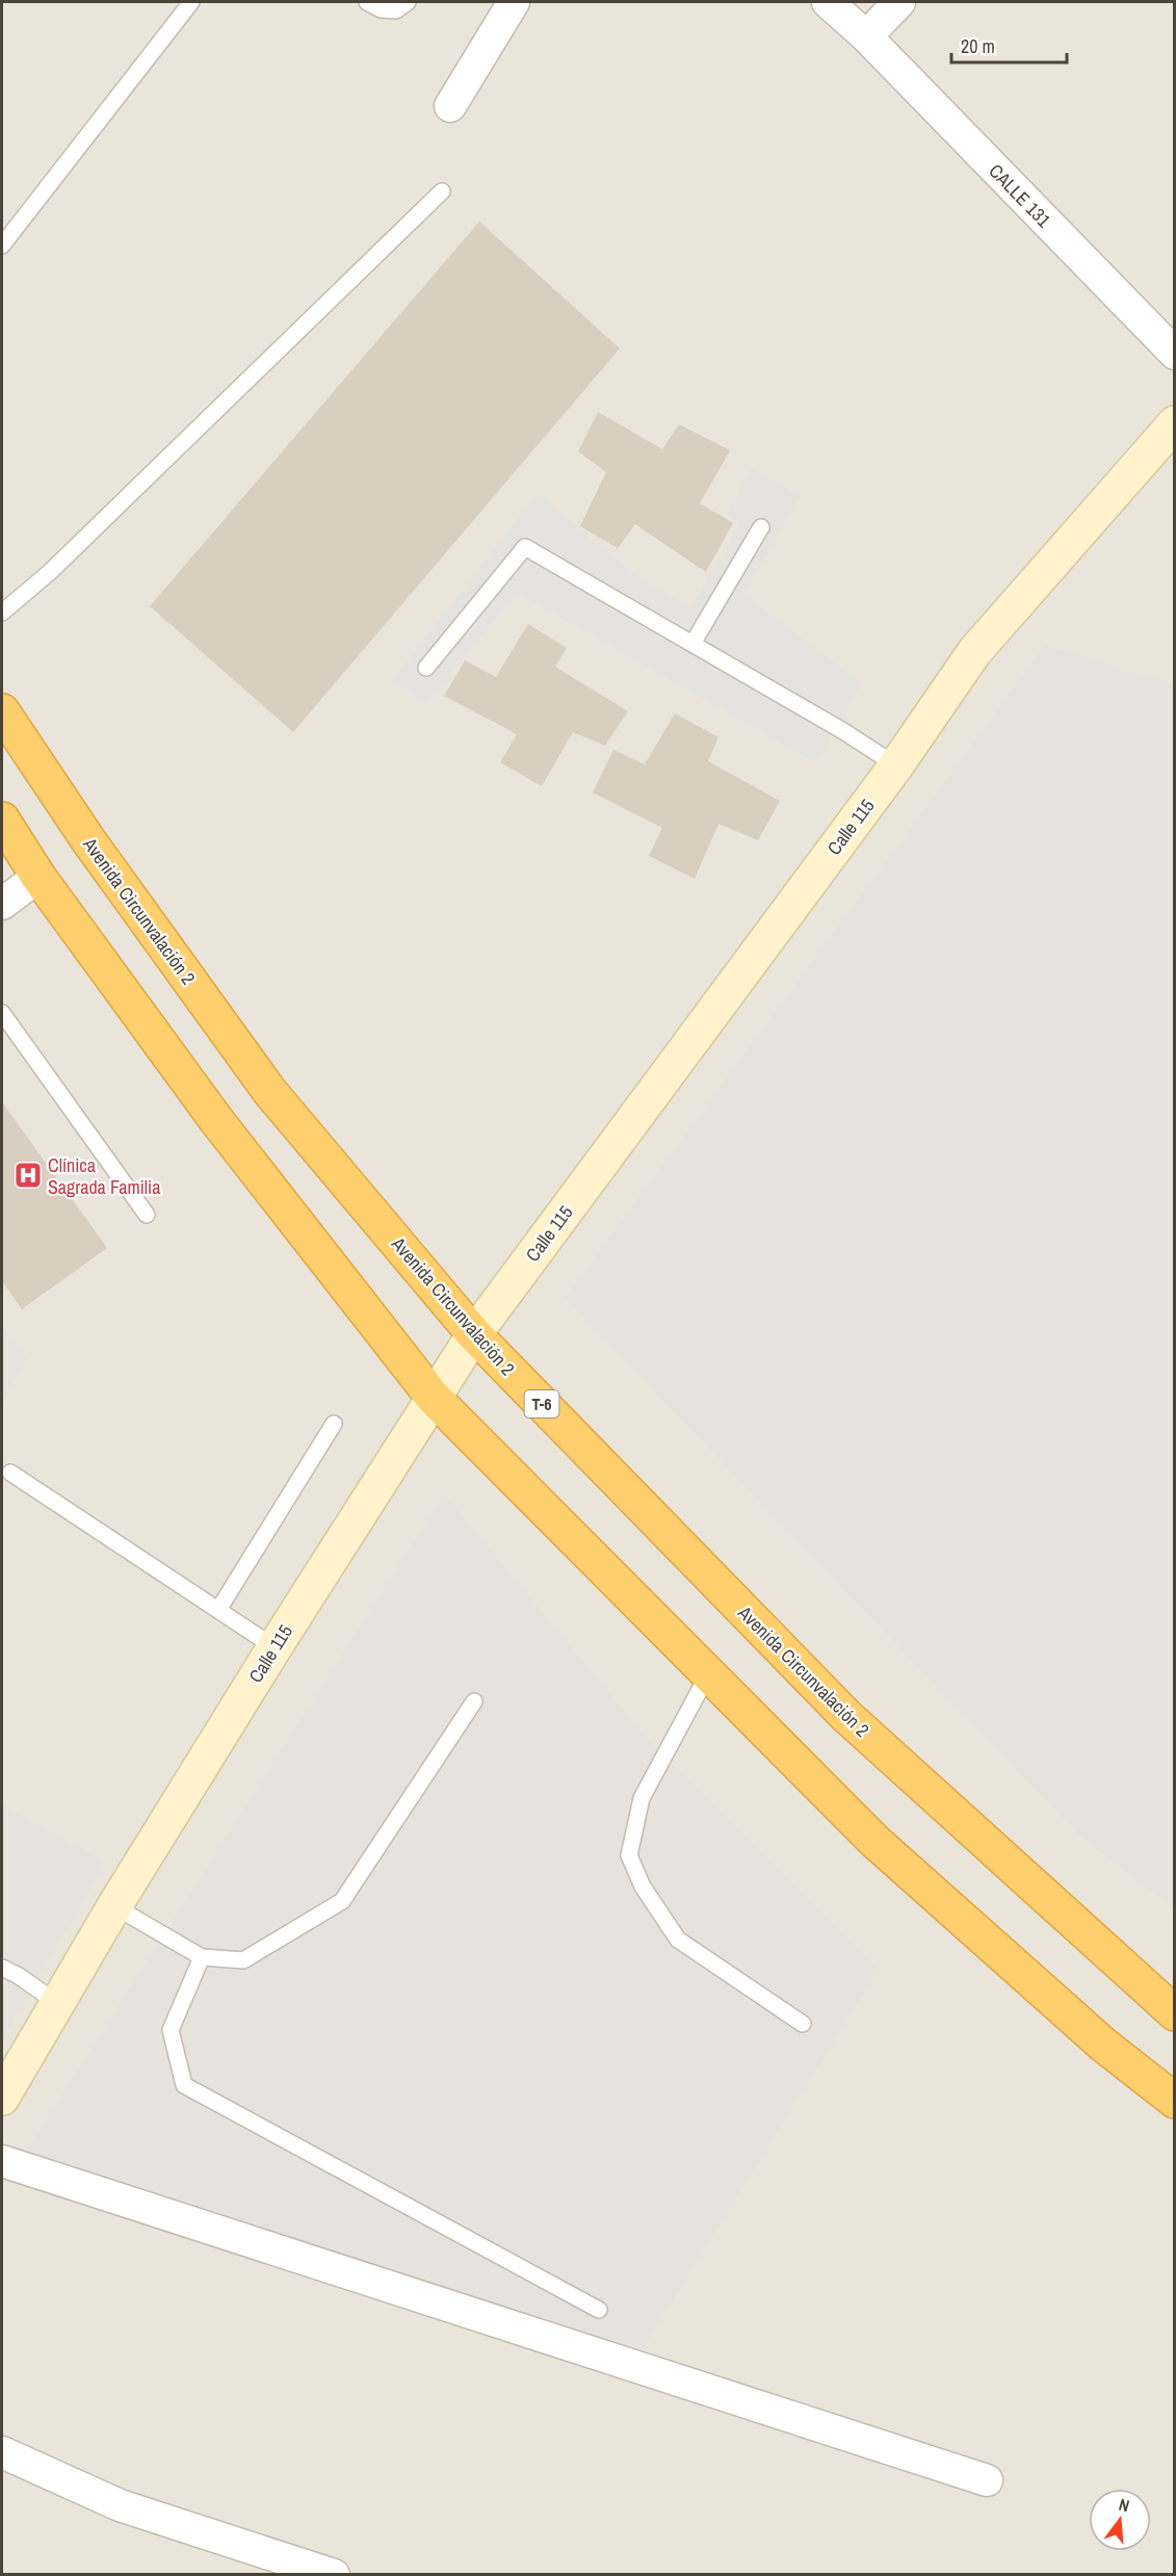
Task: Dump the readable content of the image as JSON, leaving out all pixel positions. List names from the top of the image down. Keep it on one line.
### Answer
{"streets":{"highway":["Avenida Circunvalación 2","T-6"],"main road":["Calle 115"],"street":["CALLE 131"]},"crossings":[["Calle 115","Avenida Circunvalación 2"]],"places":{"hospital":["Clínica Sagrada Familia"]},"scale_bar":"20 m","north":"top"}
